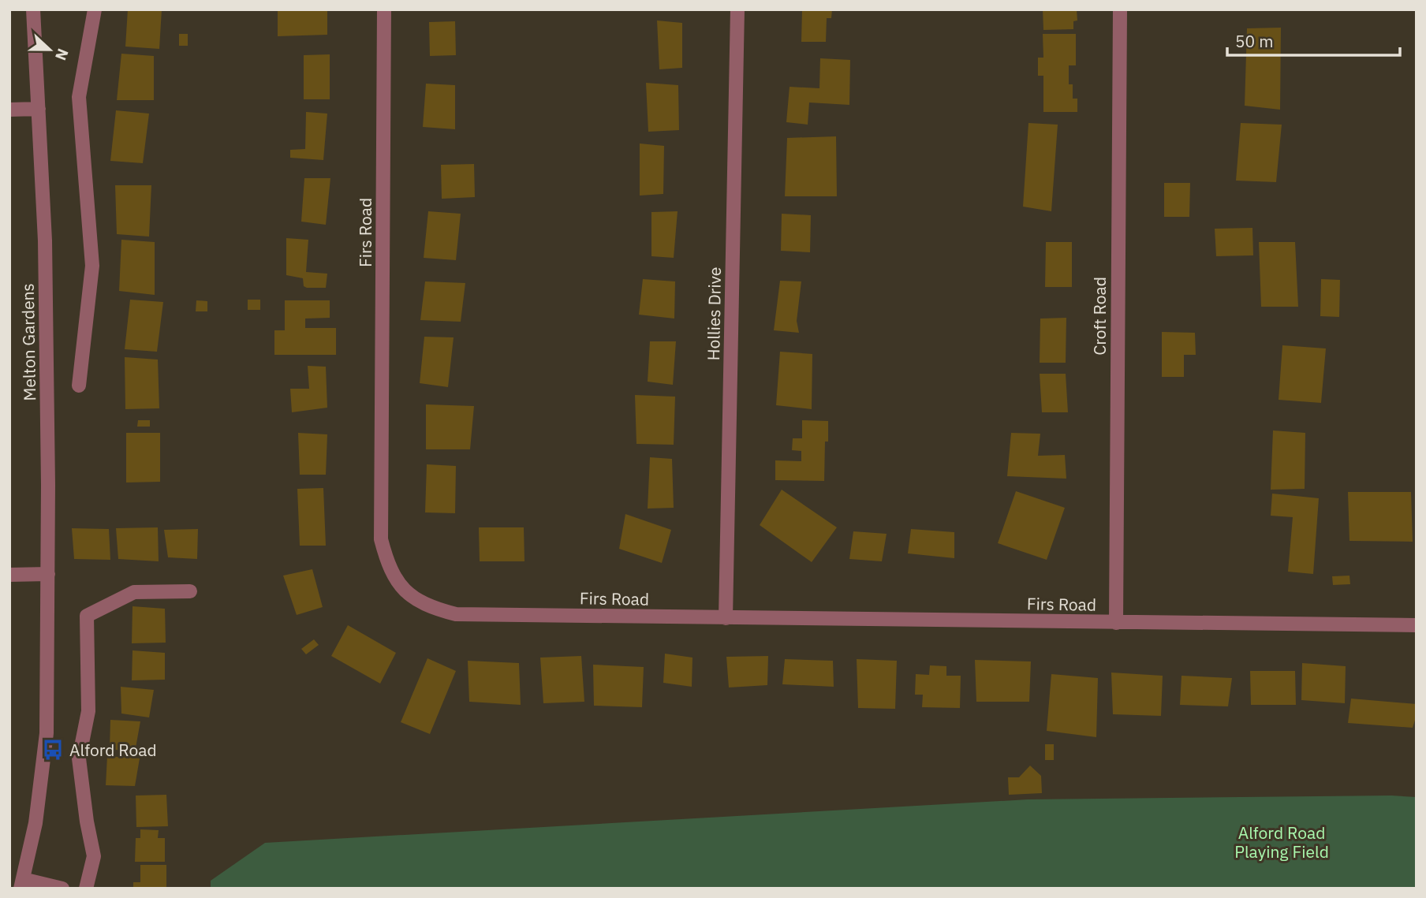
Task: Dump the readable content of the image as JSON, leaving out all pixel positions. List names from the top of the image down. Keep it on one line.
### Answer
{"streets":{"street":["Firs Road","Hollies Drive","Croft Road","Melton Gardens"]},"crossings":[["Firs Road","Hollies Drive"],["Firs Road","Croft Road"]],"parks":["Alford Road Playing Field"],"places":{"bus stop":["Alford Road"]},"scale_bar":"50 m","north":"right"}
